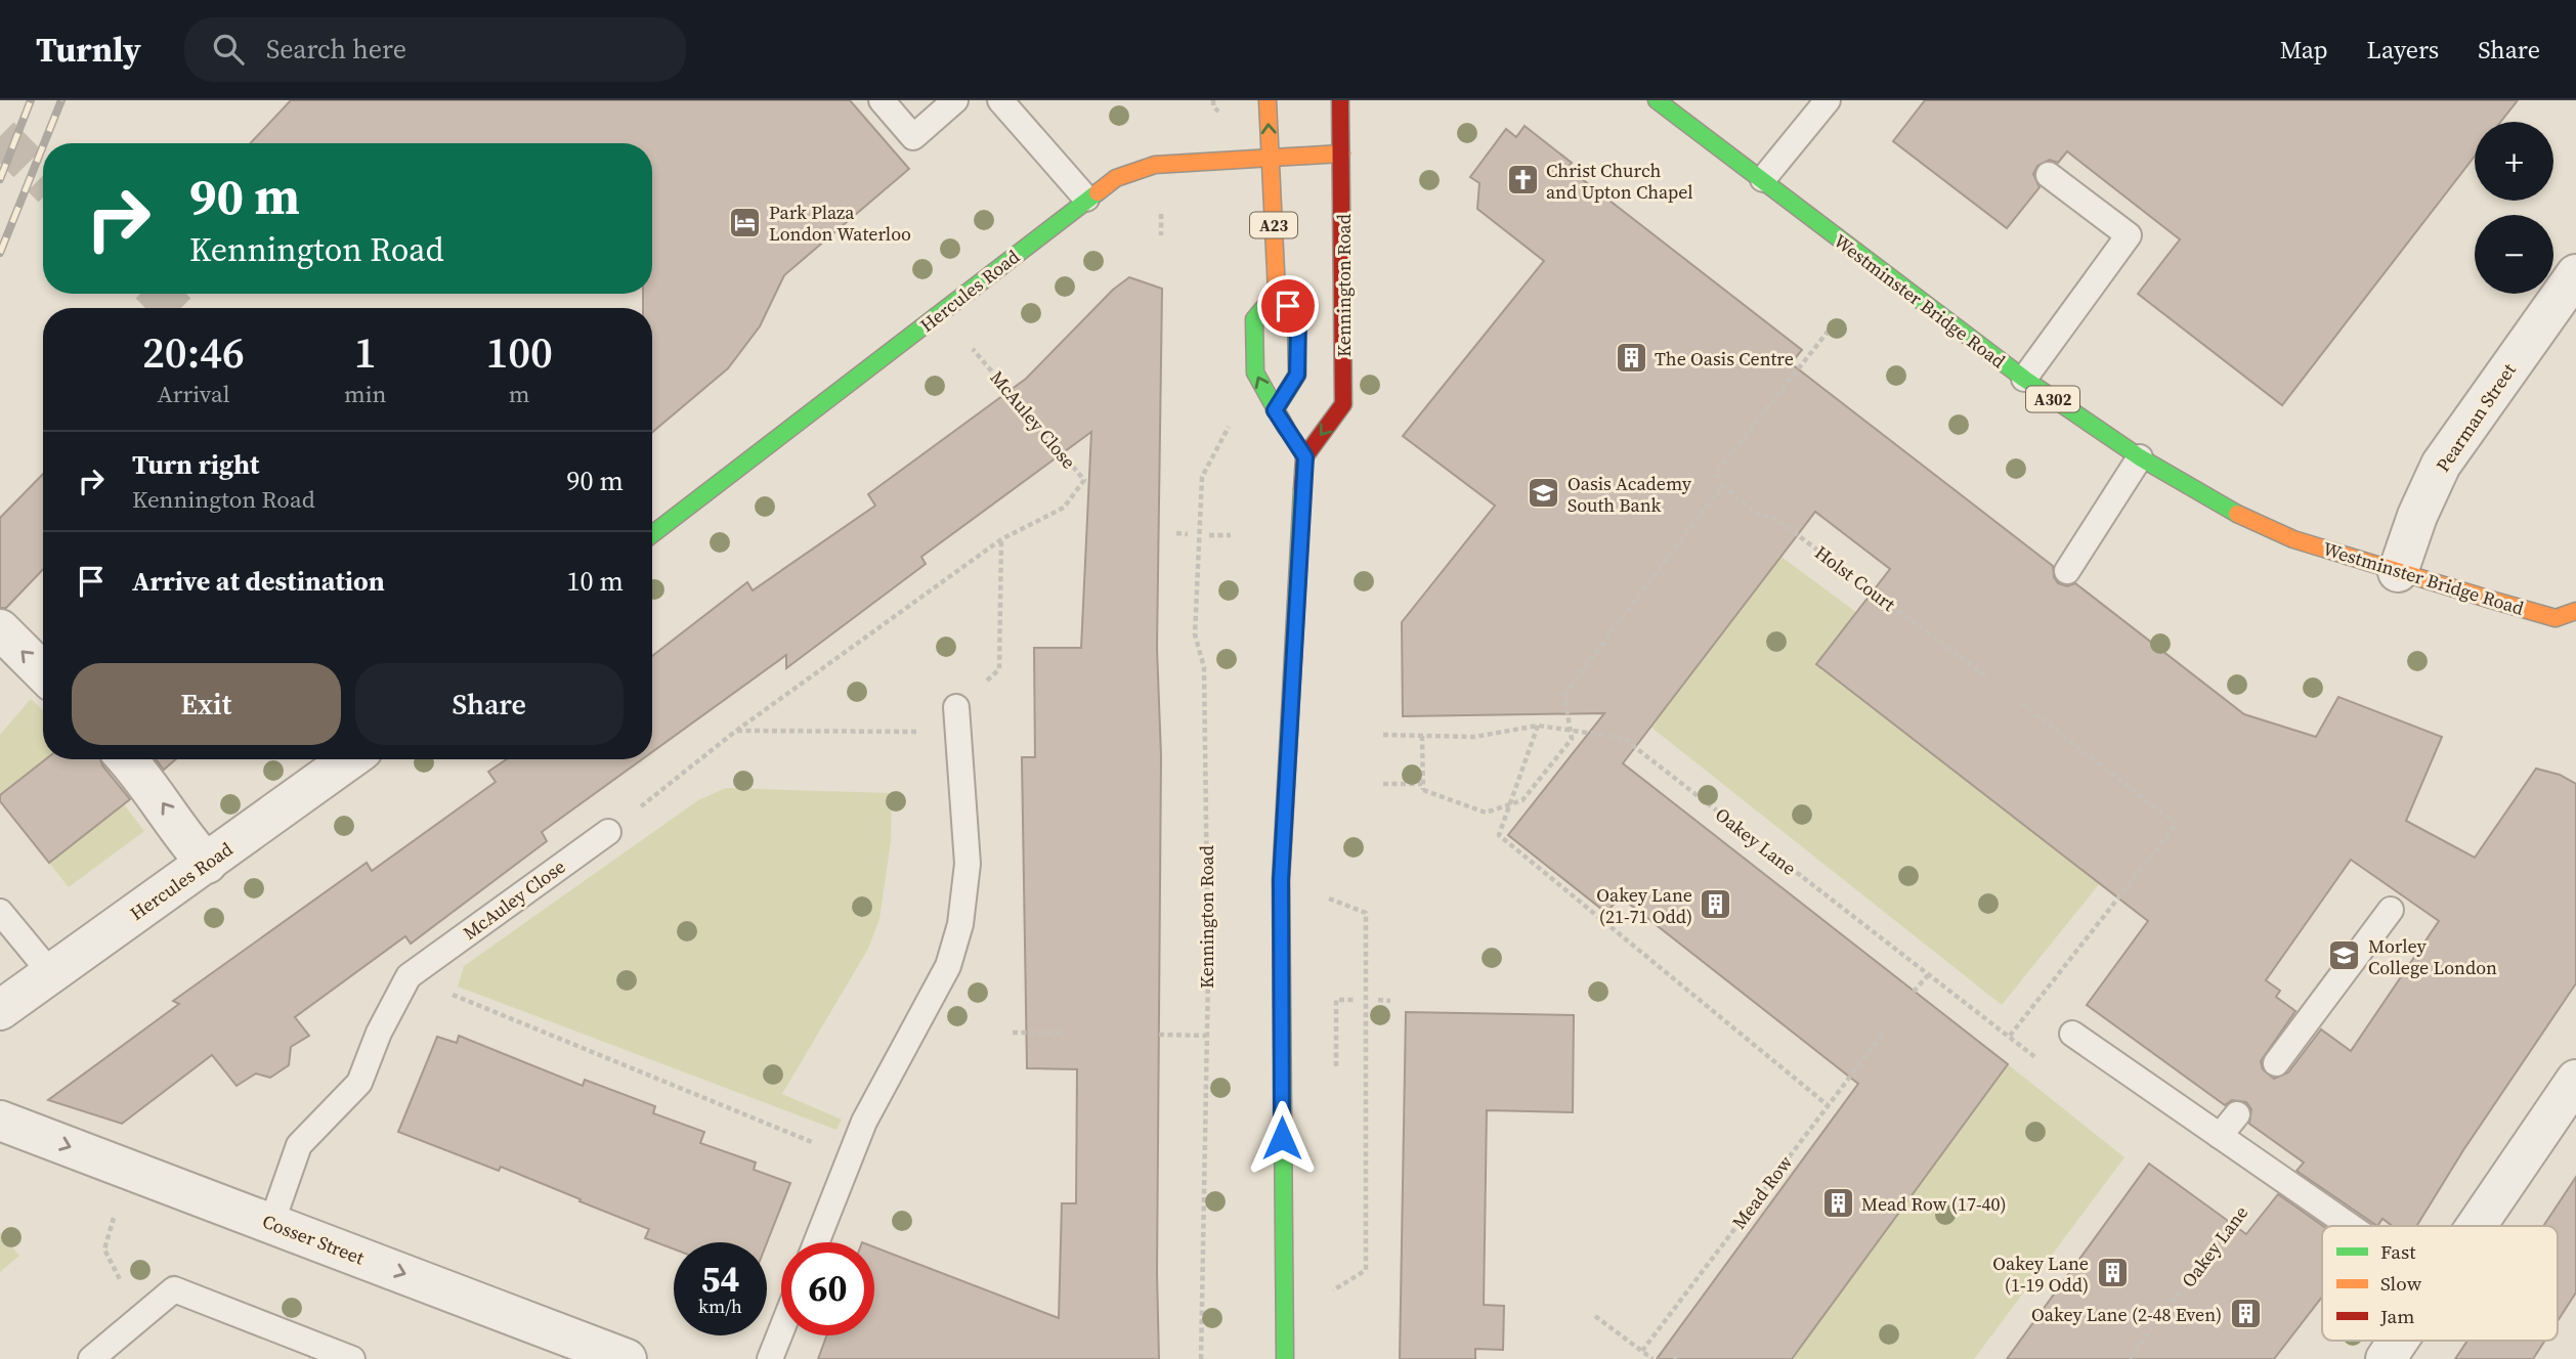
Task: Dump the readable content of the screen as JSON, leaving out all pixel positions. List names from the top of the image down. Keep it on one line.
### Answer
{"streets":{"main road":["A23","Kennington Road","Hercules Road","Westminster Bridge Road","A302"],"street":["Pearman Street","Cosser Street"],"lane":["McAuley Close"],"path":["Holst Court","Oakey Lane","Mead Row"]},"crossings":[["A23","Hercules Road"],["Kennington Road","Hercules Road"],["Hercules Road","McAuley Close"],["Westminster Bridge Road","Pearman Street"]],"one_way":["Cosser Street"],"places":{"church":["Christ Church and Upton Chapel"],"hotel":["Park Plaza London Waterloo"],"building":["The Oasis Centre","Oakey Lane (21-71 Odd)","Mead Row (17-40)","Oakey Lane (1-19 Odd)","Oakey Lane (2-48 Even)"],"school or university":["Oasis Academy South Bank","Morley College London"]},"legend":["Fast","Slow","Jam"],"page":{"header":"Turnly","search":"Search here","nav":["Map","Layers","Share"],"map_buttons":["+","−"],"turn":["90 m","Kennington Road"],"eta":["20:46","Arrival","1","min","100","m"],"list":[{"name":"Turn right","note":"Kennington Road","value":"90 m"},{"name":"Arrive at destination","value":"10 m"}],"buttons":["Exit","Share"],"speed":"54 km/h","limit":"60"}}
